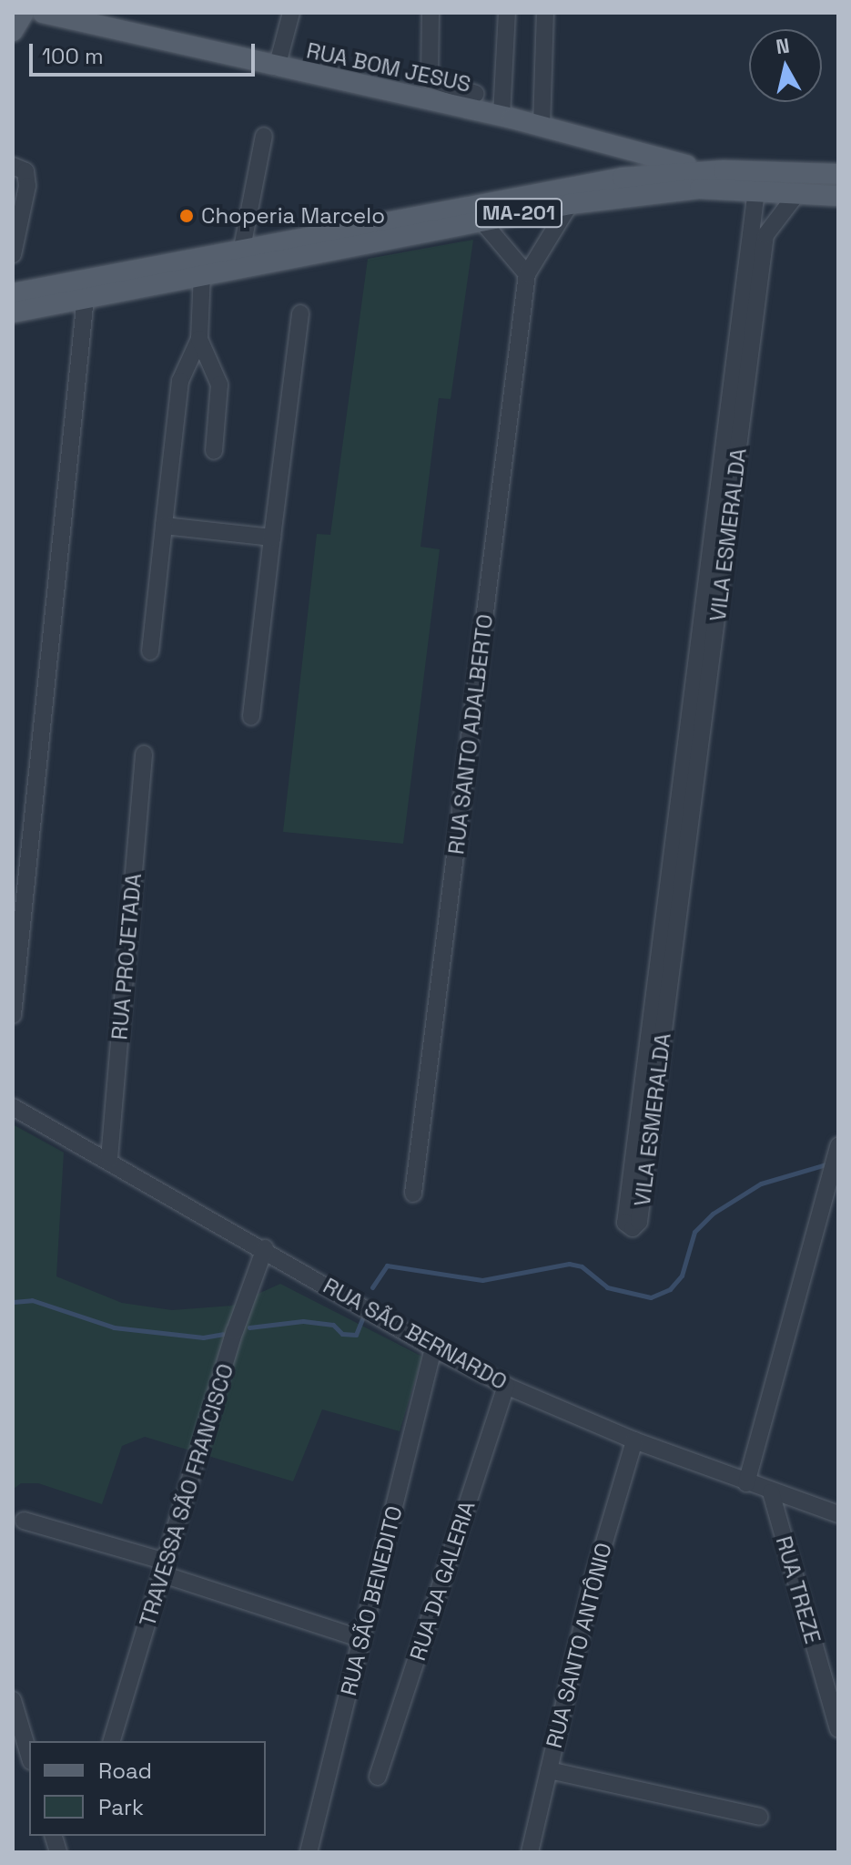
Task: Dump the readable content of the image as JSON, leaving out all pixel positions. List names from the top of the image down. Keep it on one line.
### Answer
{"streets":{"main road":["RUA BOM JESUS","MA-201"],"street":["VILA ESMERALDA","RUA SANTO ADALBERTO","RUA PROJETADA","RUA SÃO BERNARDO","TRAVESSA SÃO FRANCISCO","RUA DA GALERIA","RUA TREZE","RUA SÃO BENEDITO","RUA SANTO ANTÔNIO"]},"crossings":[["RUA BOM JESUS","MA-201"],["MA-201","VILA ESMERALDA"],["MA-201","RUA SANTO ADALBERTO"],["RUA PROJETADA","RUA SÃO BERNARDO"],["RUA SÃO BERNARDO","TRAVESSA SÃO FRANCISCO"],["RUA SÃO BERNARDO","RUA DA GALERIA"],["RUA SÃO BERNARDO","RUA TREZE"],["RUA SÃO BERNARDO","RUA SÃO BENEDITO"],["RUA SÃO BERNARDO","RUA SANTO ANTÔNIO"]],"places":["Choperia Marcelo"],"legend":["Road","Park"],"scale_bar":"100 m","north":"top"}
